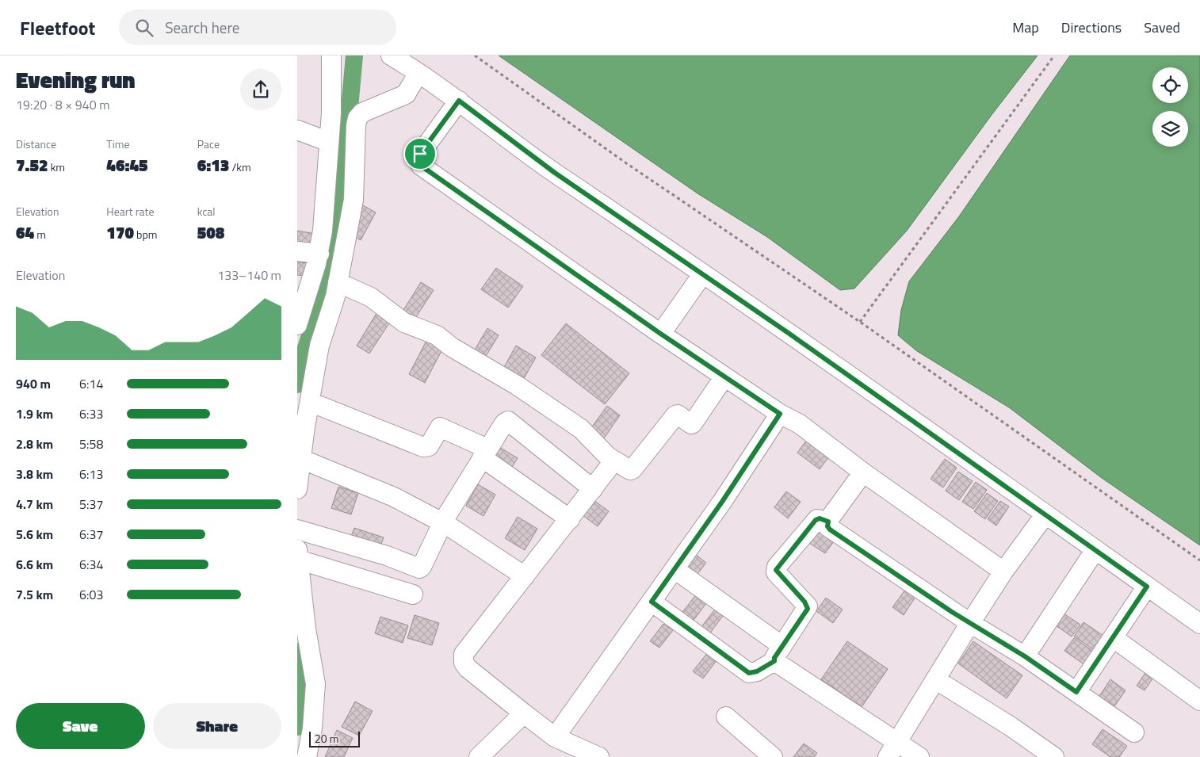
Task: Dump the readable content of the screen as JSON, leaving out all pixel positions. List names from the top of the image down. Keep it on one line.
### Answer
{"scale_bar":"20 m","page":{"header":"Fleetfoot","search":"Search here","nav":["Map","Directions","Saved"],"heading":["Evening run","19:20 · 8 × 940 m"],"stats":[["Distance","7.52 km"],["Time","46:45"],["Pace","6:13 /km"],["Elevation","64 m"],["Heart rate","170 bpm"],["kcal","508"]],"chart":["Elevation","133–140 m"],"list":[{"name":"940 m","note":"6:14"},{"name":"1.9 km","note":"6:33"},{"name":"2.8 km","note":"5:58"},{"name":"3.8 km","note":"6:13"},{"name":"4.7 km","note":"5:37"},{"name":"5.6 km","note":"6:37"},{"name":"6.6 km","note":"6:34"},{"name":"7.5 km","note":"6:03"}],"buttons":["Save","Share"],"scale":"20 m"}}
